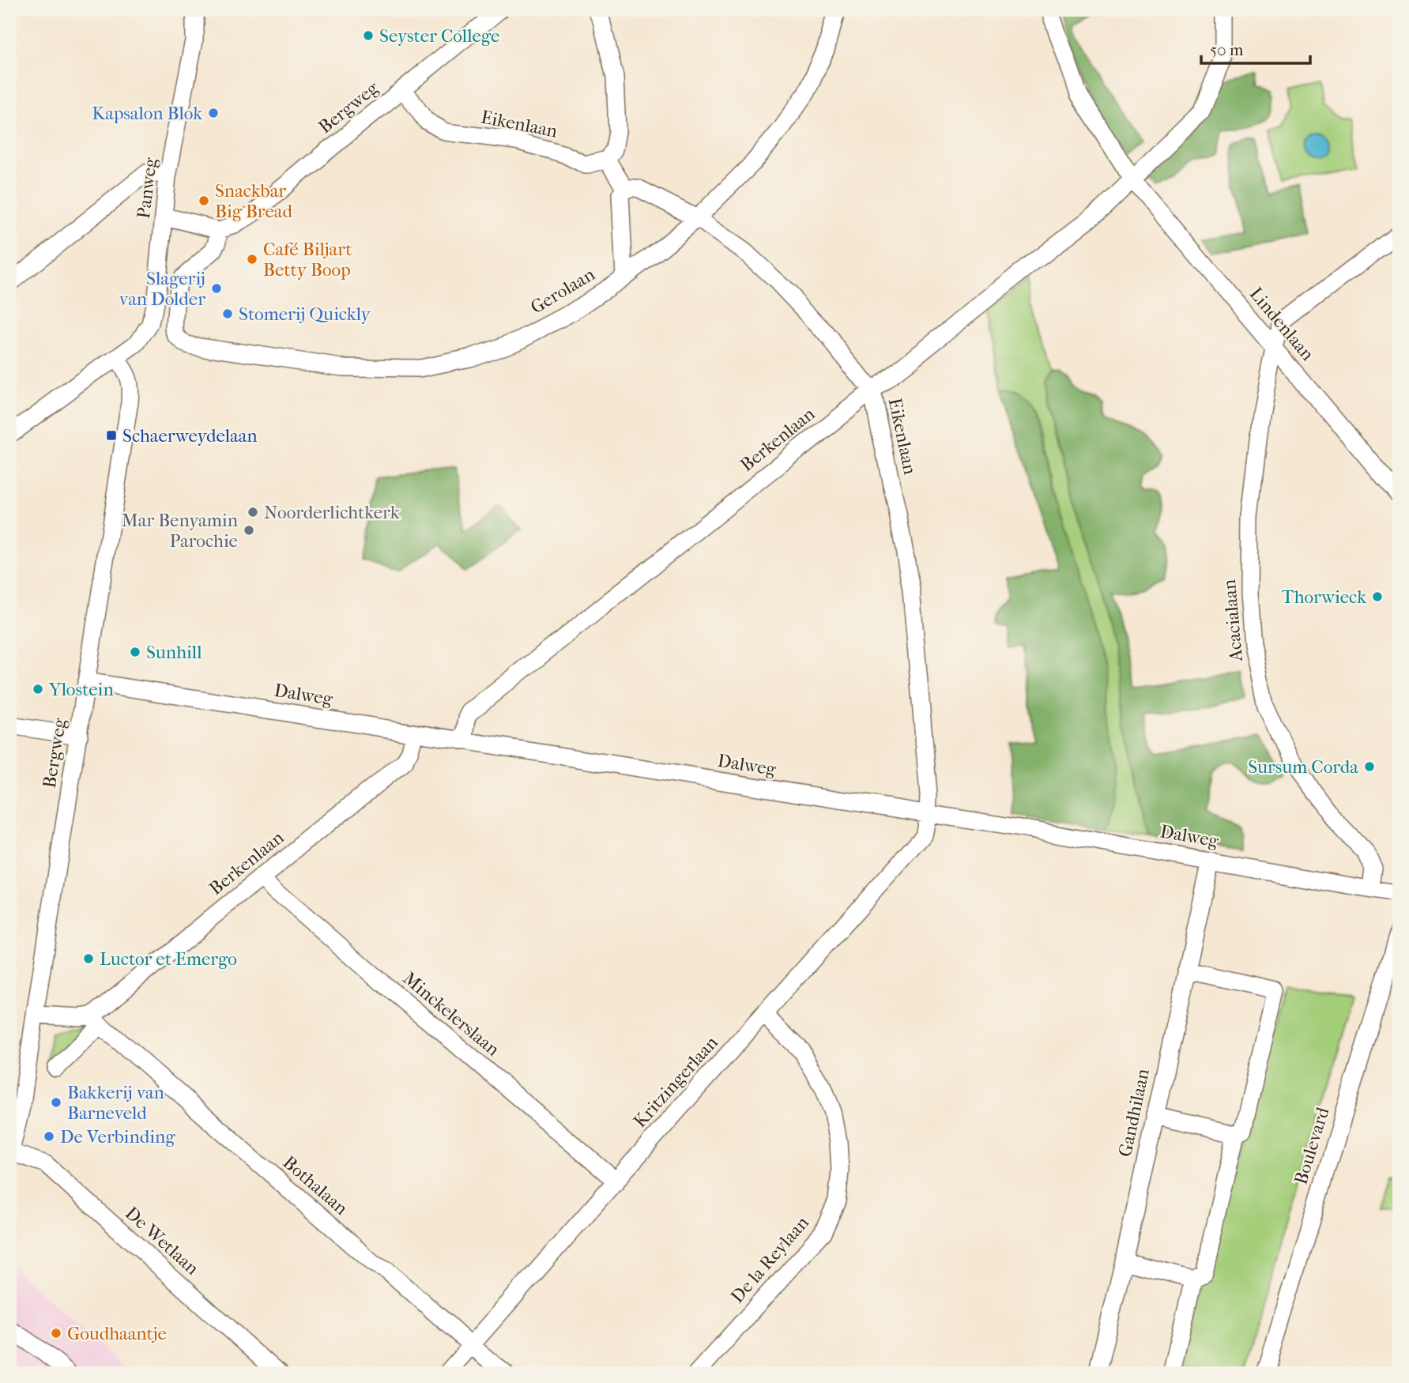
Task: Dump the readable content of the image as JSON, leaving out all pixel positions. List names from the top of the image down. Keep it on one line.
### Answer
{"streets":{"street":["Bergweg","Eikenlaan","Panweg","Gerolaan","Lindenlaan","Berkenlaan","Acacialaan","Dalweg","Minckelerslaan","Kritzingerlaan","Gandhilaan","Boulevard","Bothalaan","De Wetlaan","De la Reylaan"]},"crossings":[["Bergweg","Eikenlaan"],["Bergweg","Panweg"],["Bergweg","Gerolaan"],["Bergweg","Dalweg"],["Bergweg","De Wetlaan"],["Eikenlaan","Gerolaan"],["Eikenlaan","Berkenlaan"],["Eikenlaan","Dalweg"],["Eikenlaan","Kritzingerlaan"],["Lindenlaan","Berkenlaan"],["Lindenlaan","Acacialaan"],["Berkenlaan","Dalweg"],["Berkenlaan","Minckelerslaan"],["Berkenlaan","Bothalaan"],["Acacialaan","Dalweg"],["Dalweg","Kritzingerlaan"],["Dalweg","Gandhilaan"],["Minckelerslaan","Kritzingerlaan"],["Kritzingerlaan","Bothalaan"],["Kritzingerlaan","De la Reylaan"]],"places":{"other":["Seyster College","Kapsalon Blok","Snackbar Big Bread","Café Biljart Betty Boop","Slagerij van Dolder","Stomerij Quickly","Noorderlichtkerk","Mar Benyamin Parochie","Thorwieck","Sunhill","Ylostein","Sursum Corda","Luctor et Emergo","Bakkerij van Barneveld","De Verbinding","Goudhaantje"],"transit":["Schaerweydelaan"]},"scale_bar":"50 m"}
